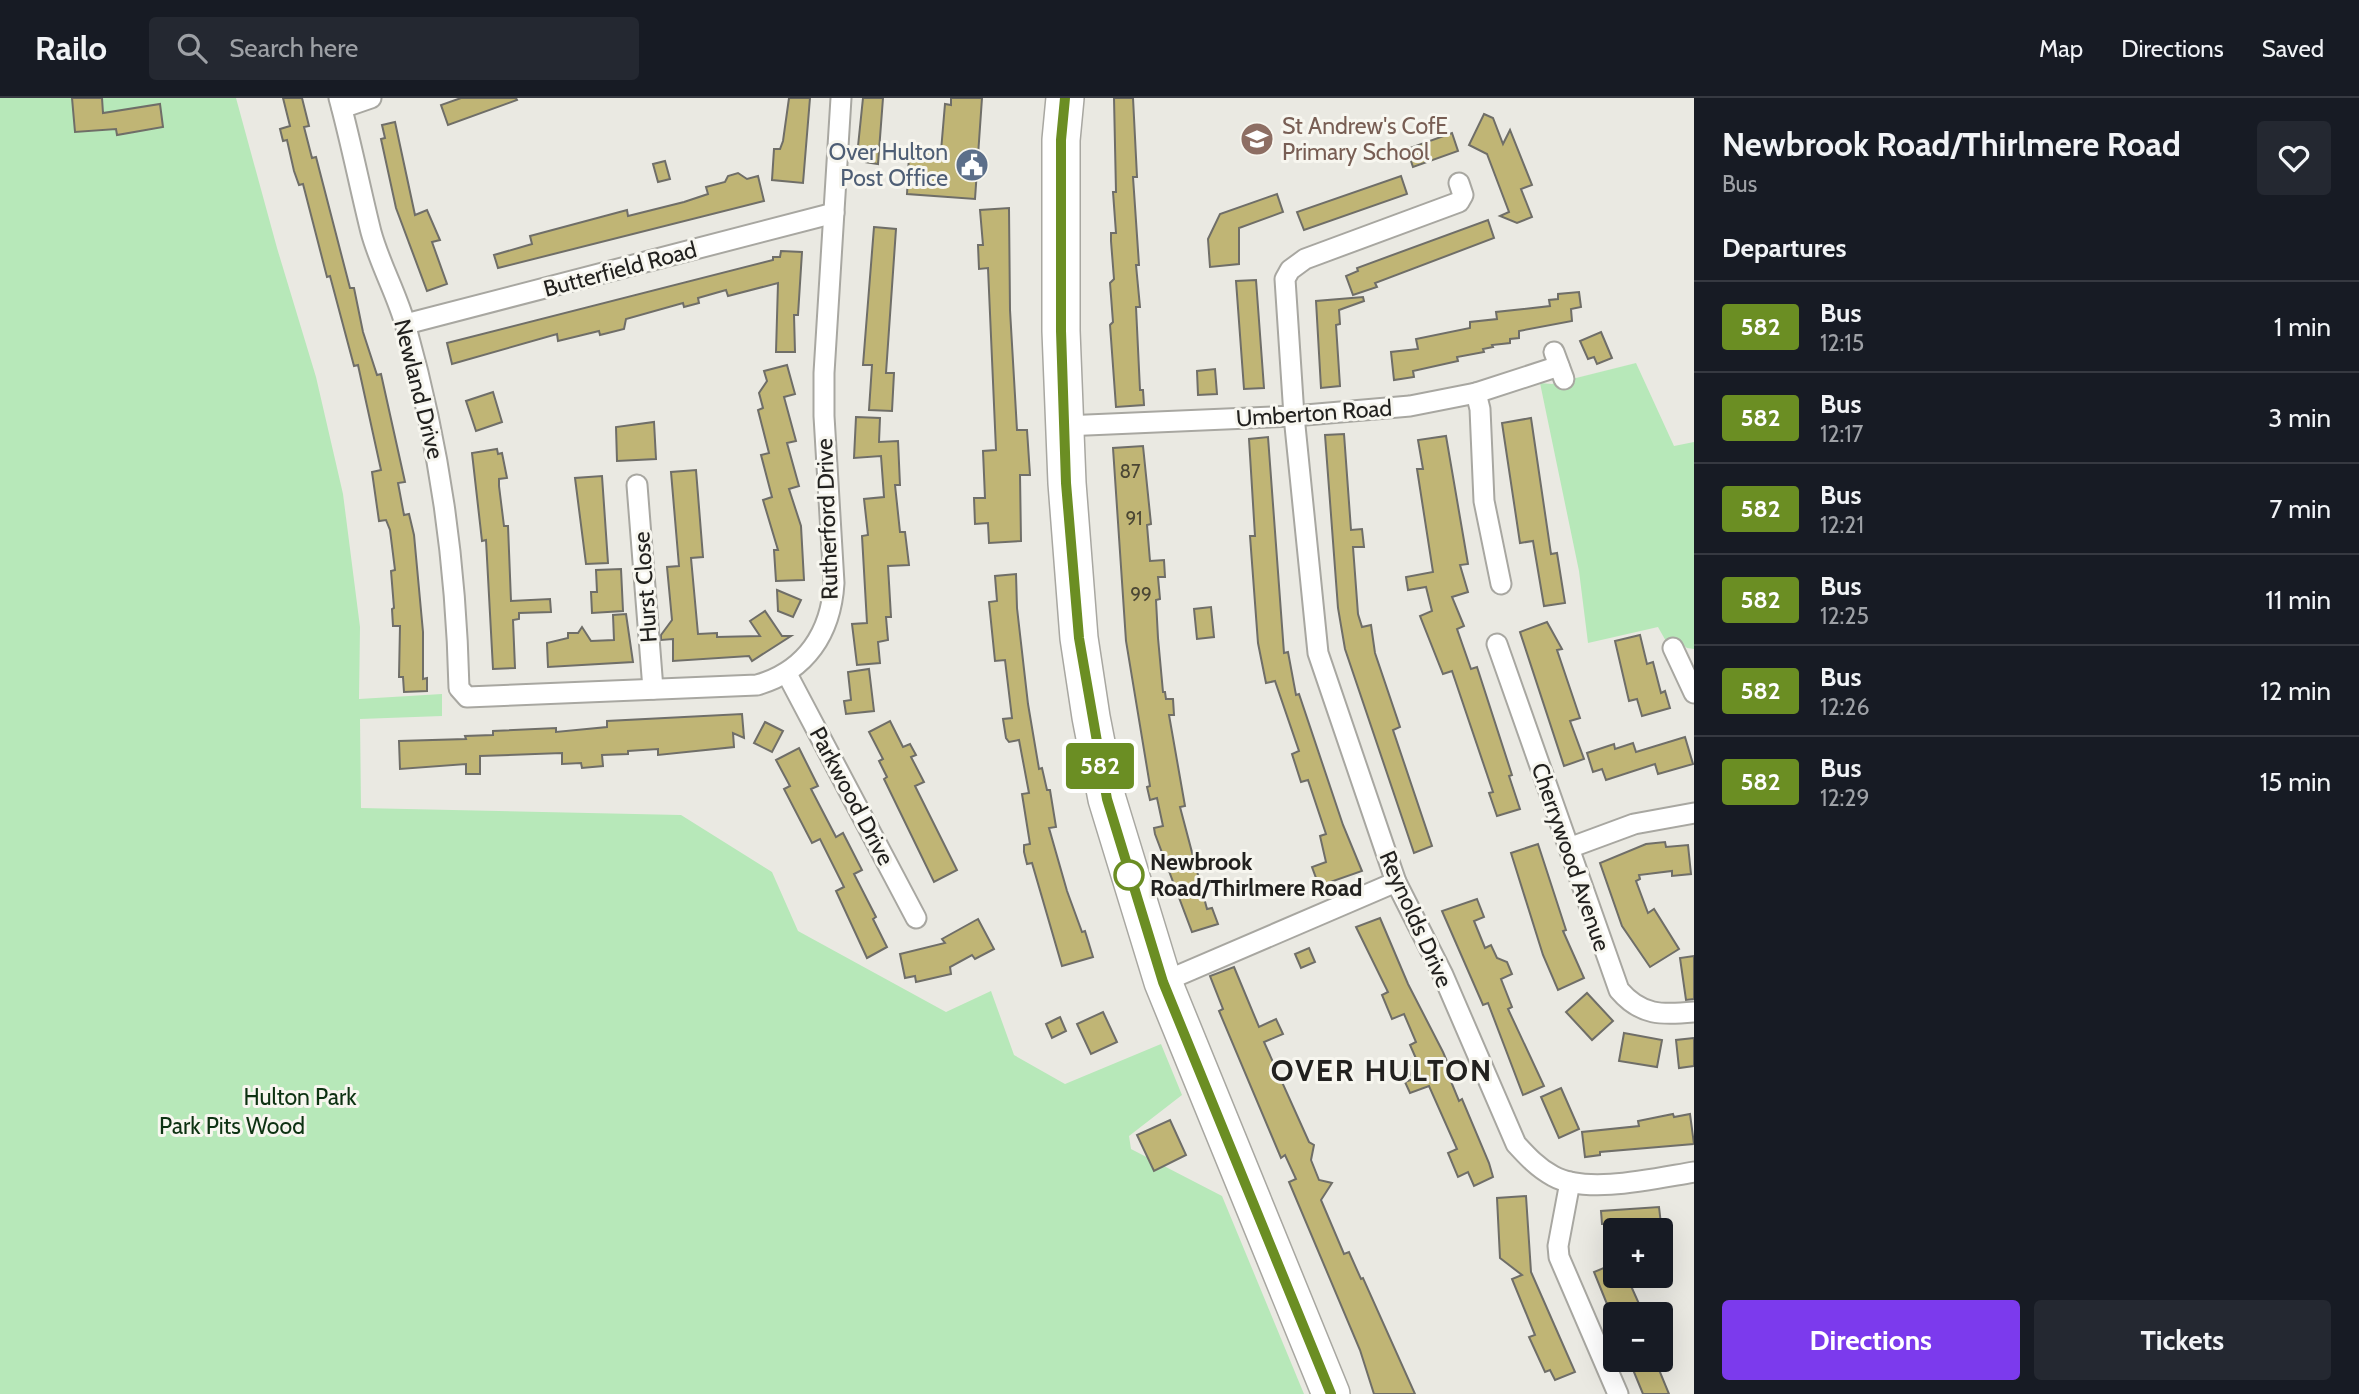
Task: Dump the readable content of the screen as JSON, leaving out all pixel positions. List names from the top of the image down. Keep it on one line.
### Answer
{"streets":{"street":["Butterfield Road","Newland Drive","Umberton Road","Rutherford Drive","Hurst Close","Parkwood Drive","Cherrywood Avenue","Reynolds Drive"]},"crossings":[["Butterfield Road","Newland Drive"],["Butterfield Road","Rutherford Drive"],["Newland Drive","Rutherford Drive"],["Umberton Road","Reynolds Drive"],["Rutherford Drive","Hurst Close"],["Rutherford Drive","Parkwood Drive"]],"districts":["OVER HULTON"],"parks":["Hulton Park","Park Pits Wood"],"places":{"school or university":["St Andrew's CofE Primary School"],"public building":["Over Hulton Post Office"],"other":["Newbrook Road/Thirlmere Road"]},"lines":["bus line 582"],"house_numbers":["87","91","99"],"page":{"header":"Railo","search":"Search here","nav":["Map","Directions","Saved"],"on_map":"582","heading":[["Newbrook Road/Thirlmere Road","Bus"],"Departures"],"list":[{"mark":"582","name":"Bus","note":"12:15","value":"1 min"},{"mark":"582","name":"Bus","note":"12:17","value":"3 min"},{"mark":"582","name":"Bus","note":"12:21","value":"7 min"},{"mark":"582","name":"Bus","note":"12:25","value":"11 min"},{"mark":"582","name":"Bus","note":"12:26","value":"12 min"},{"mark":"582","name":"Bus","note":"12:29","value":"15 min"}],"map_buttons":["+","−"],"buttons":["Directions","Tickets"]}}
